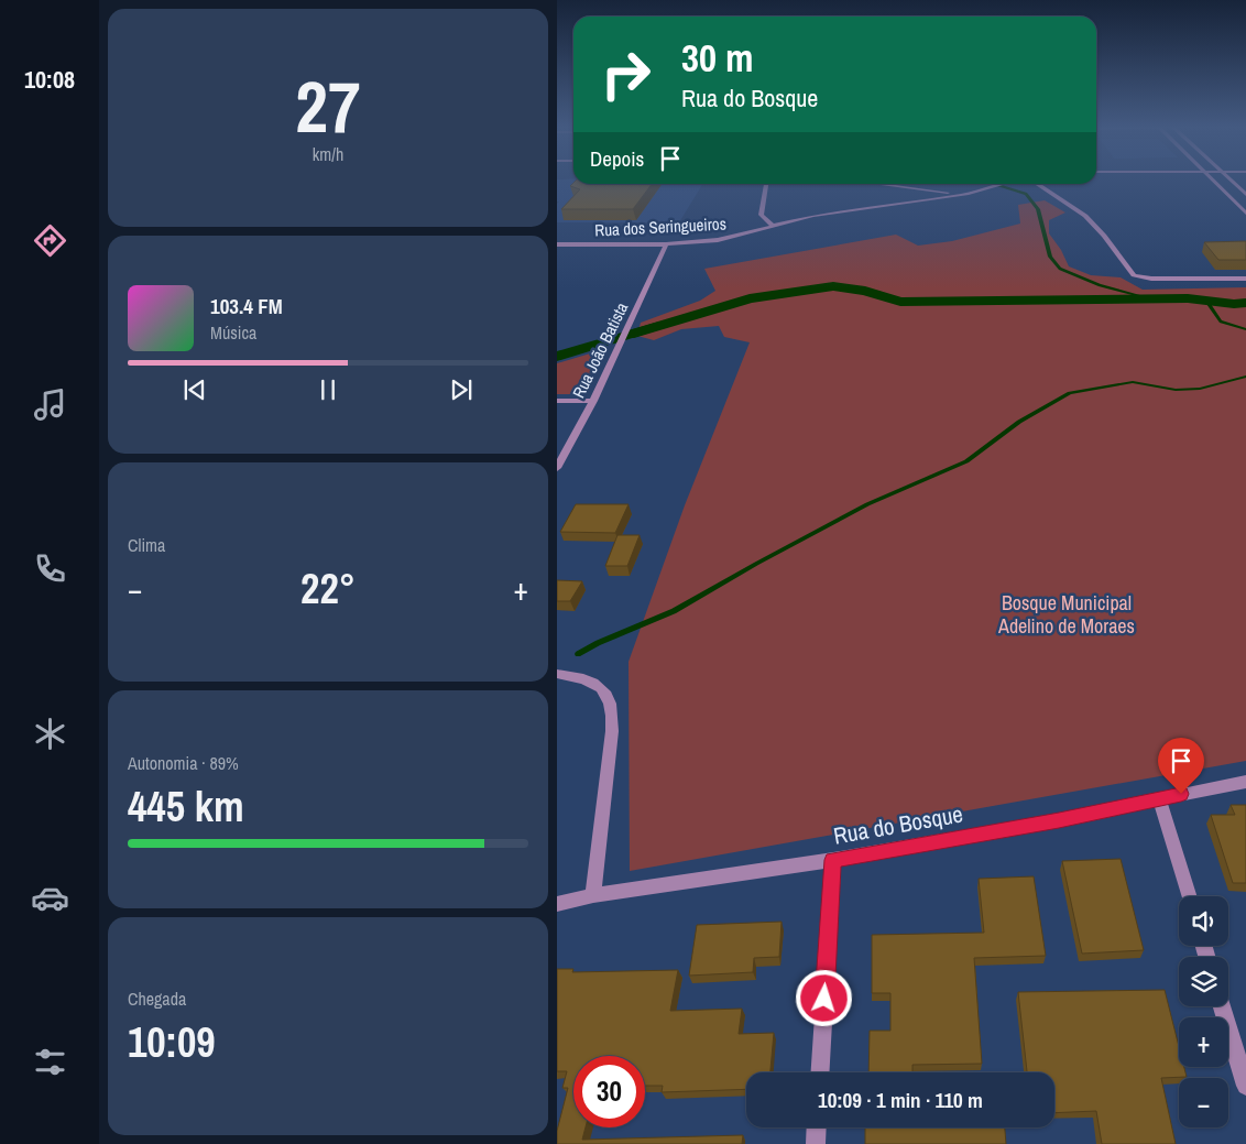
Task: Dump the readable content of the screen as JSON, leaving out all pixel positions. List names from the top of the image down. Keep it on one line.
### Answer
{"streets":{"street":["Rua dos Seringueiros","Rua João Batista","Rua do Bosque"]},"crossings":[["Rua dos Seringueiros","Rua João Batista"]],"parks":["Bosque Municipal Adelino de Moraes"],"page":{"tabs":"10:08","tile":[["27","km/h"],"Clima",["Autonomia · 89%","445 km"],["Chegada","10:09"]],"turn":["30 m","Rua do Bosque"],"then":"Depois","song":["103.4 FM","Música"],"heat":["−","22°","+"],"map_buttons":["+","−"],"limit":"30","trip":"10:09 · 1 min · 110 m"}}
